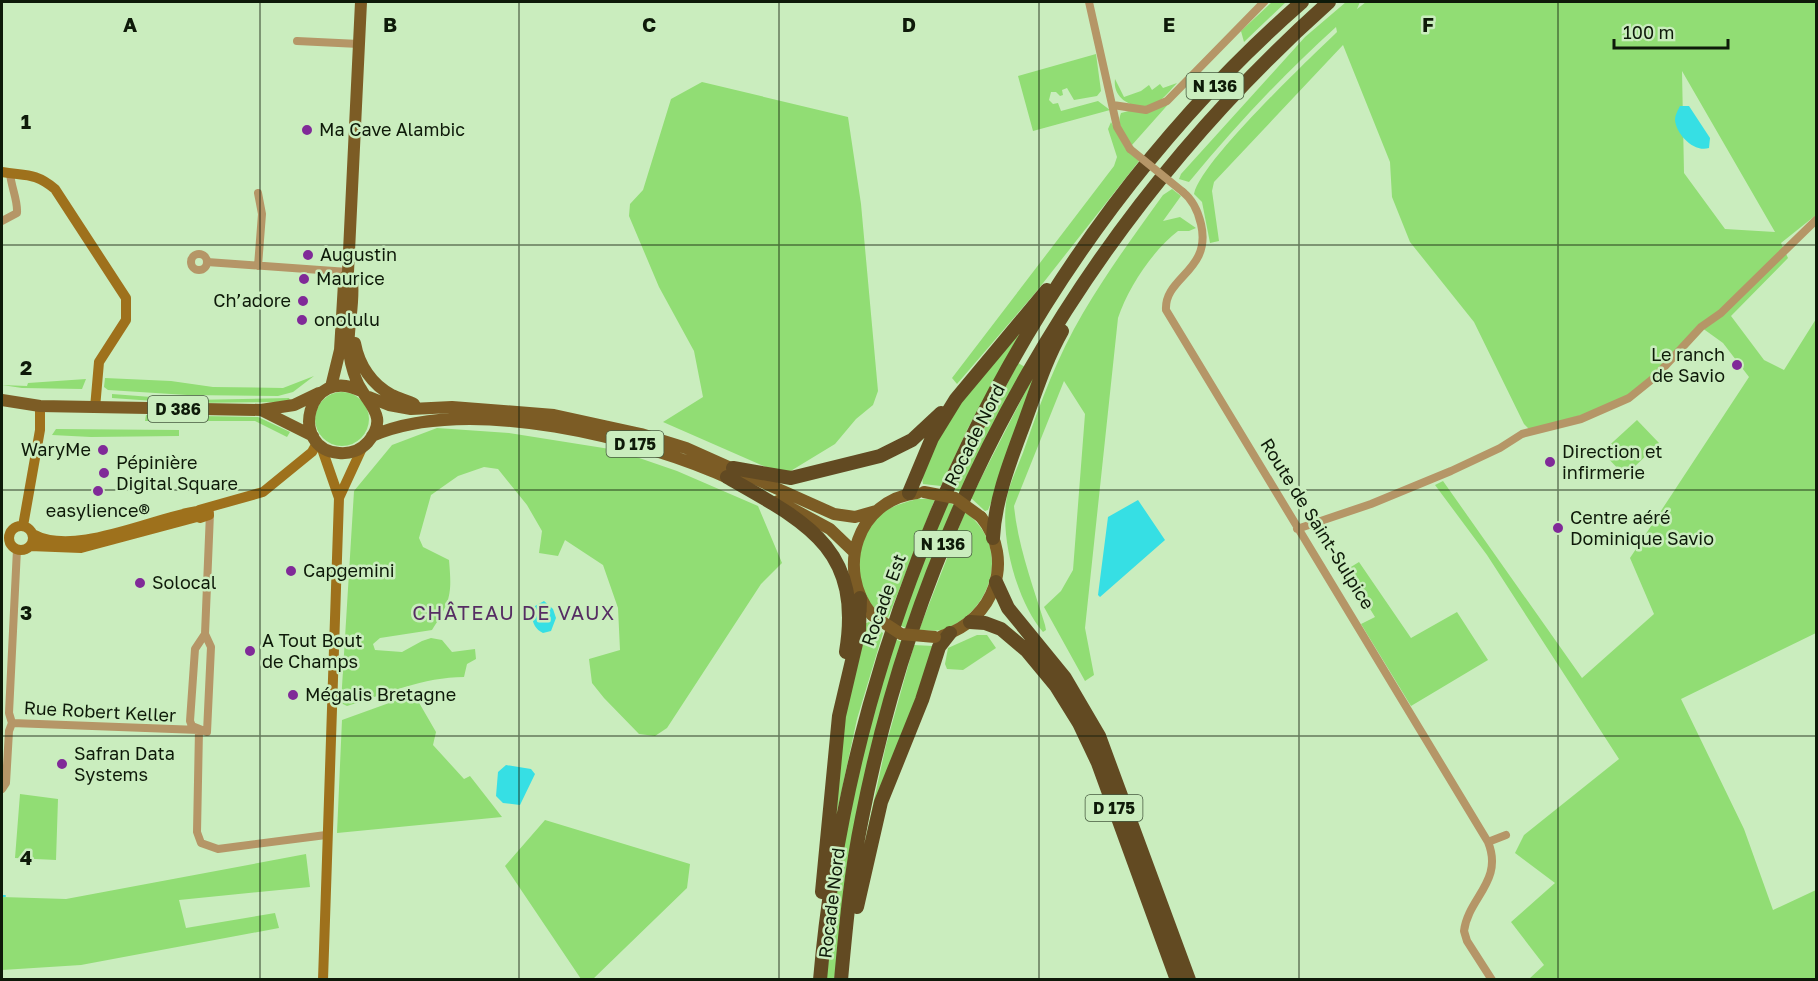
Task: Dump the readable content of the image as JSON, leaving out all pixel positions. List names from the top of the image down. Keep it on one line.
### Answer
{"streets":{"highway":["N 136","Rocade Nord","D 175","Rocade Est"],"main road":["D 386"],"street":["Route de Saint-Sulpice","Rue Robert Keller"]},"crossings":[["N 136","Rocade Est"],["D 386","D 175"]],"districts":["CHÂTEAU DE VAUX"],"places":["Ma Cave Alambic","Augustin","Maurice","Ch’adore","onolulu","Le ranch de Savio","WaryMe","Direction et infirmerie","Pépinière Digital Square","easylience®","Centre aéré Dominique Savio","Capgemini","Solocal","A Tout Bout de Champs","Mégalis Bretagne","Safran Data Systems"],"scale_bar":"100 m","grid":{"columns":["A","B","C","D","E","F"],"rows":["1","2","3","4"]}}
